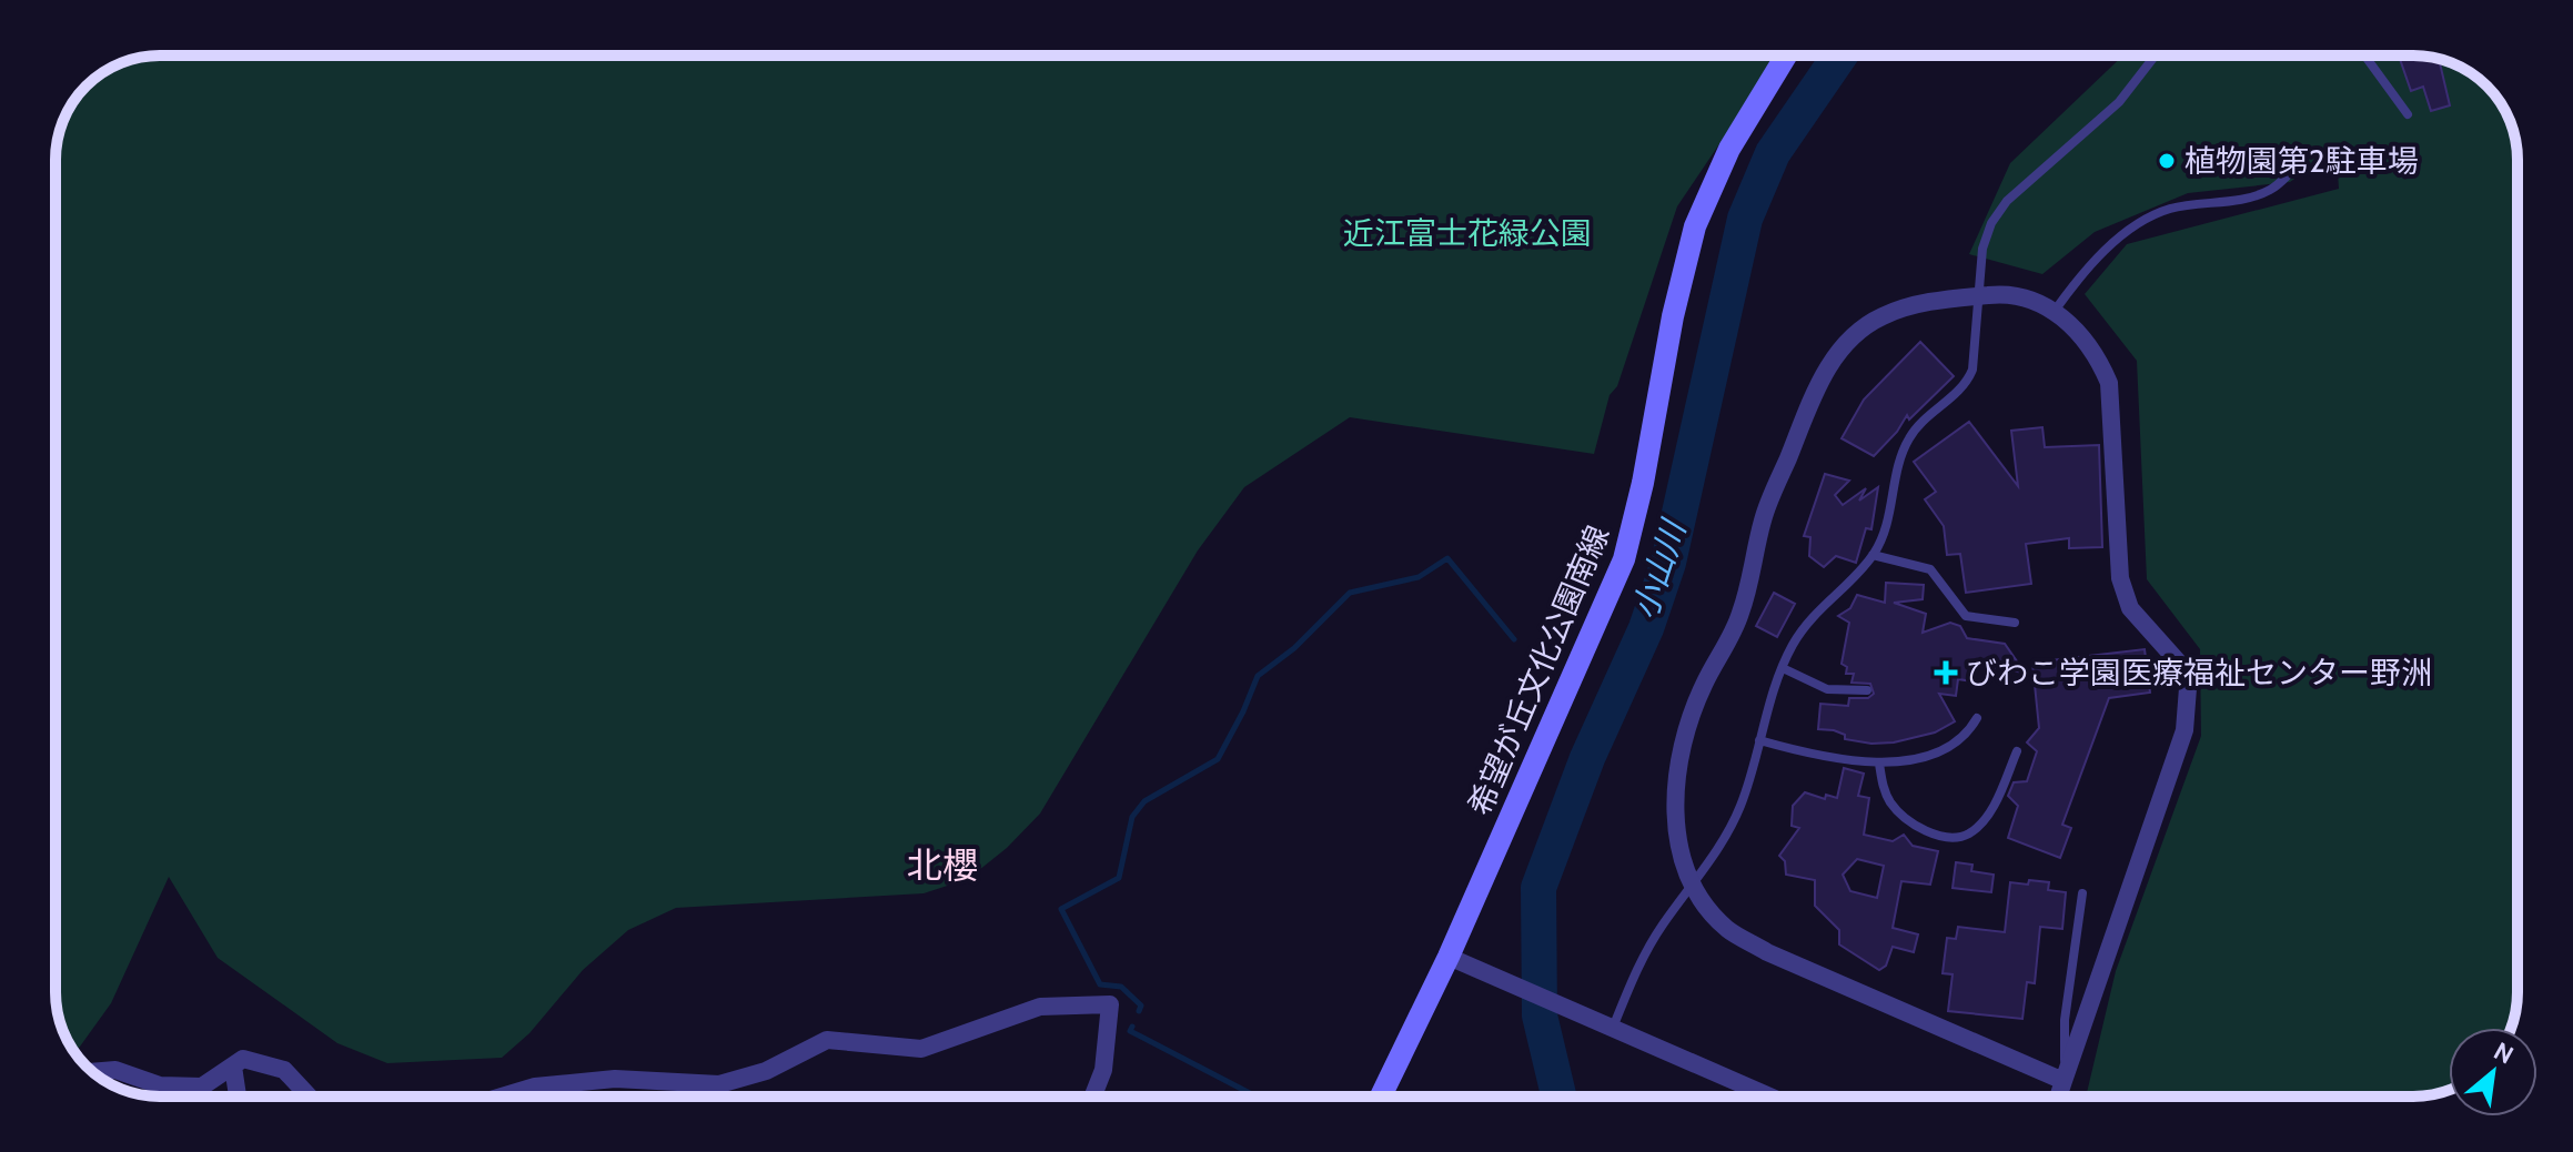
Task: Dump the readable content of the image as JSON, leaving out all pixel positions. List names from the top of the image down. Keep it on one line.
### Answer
{"streets":{"main road":["希望が丘文化公園南線"]},"districts":["北櫻"],"water":["小山川"],"parks":["近江富士花緑公園"],"places":{"other":["植物園第2駐車場"],"health":["びわこ学園医療福祉センター野洲"]},"north":"top right"}
